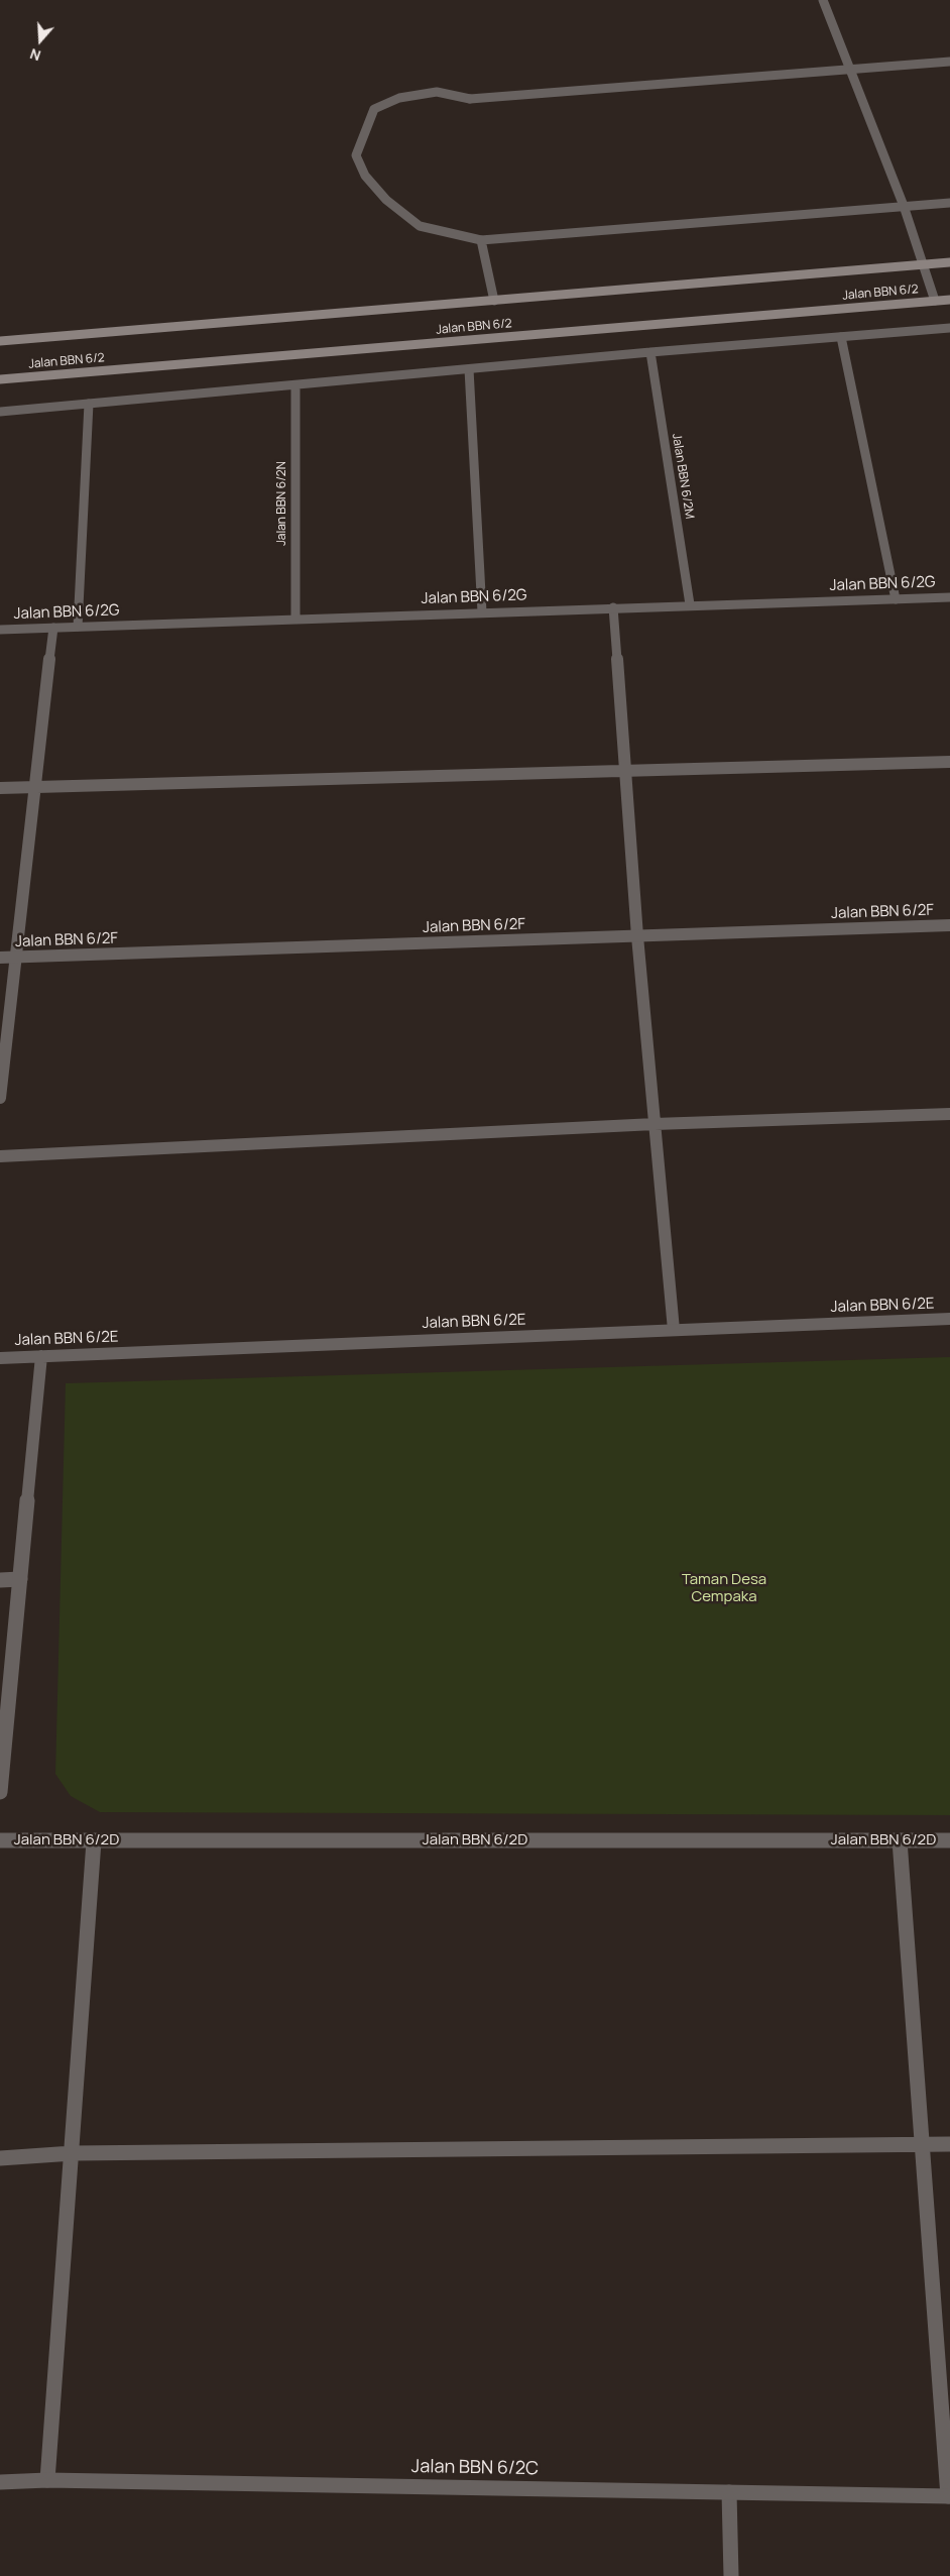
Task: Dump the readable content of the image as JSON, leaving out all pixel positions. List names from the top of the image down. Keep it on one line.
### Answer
{"streets":{"street":["Jalan BBN 6/2","Jalan BBN 6/2M","Jalan BBN 6/2N","Jalan BBN 6/2G","Jalan BBN 6/2F","Jalan BBN 6/2E","Jalan BBN 6/2D","Jalan BBN 6/2C"]},"crossings":[["Jalan BBN 6/2M","Jalan BBN 6/2G"],["Jalan BBN 6/2N","Jalan BBN 6/2G"]],"parks":["Taman Desa Cempaka"],"north":"bottom"}
